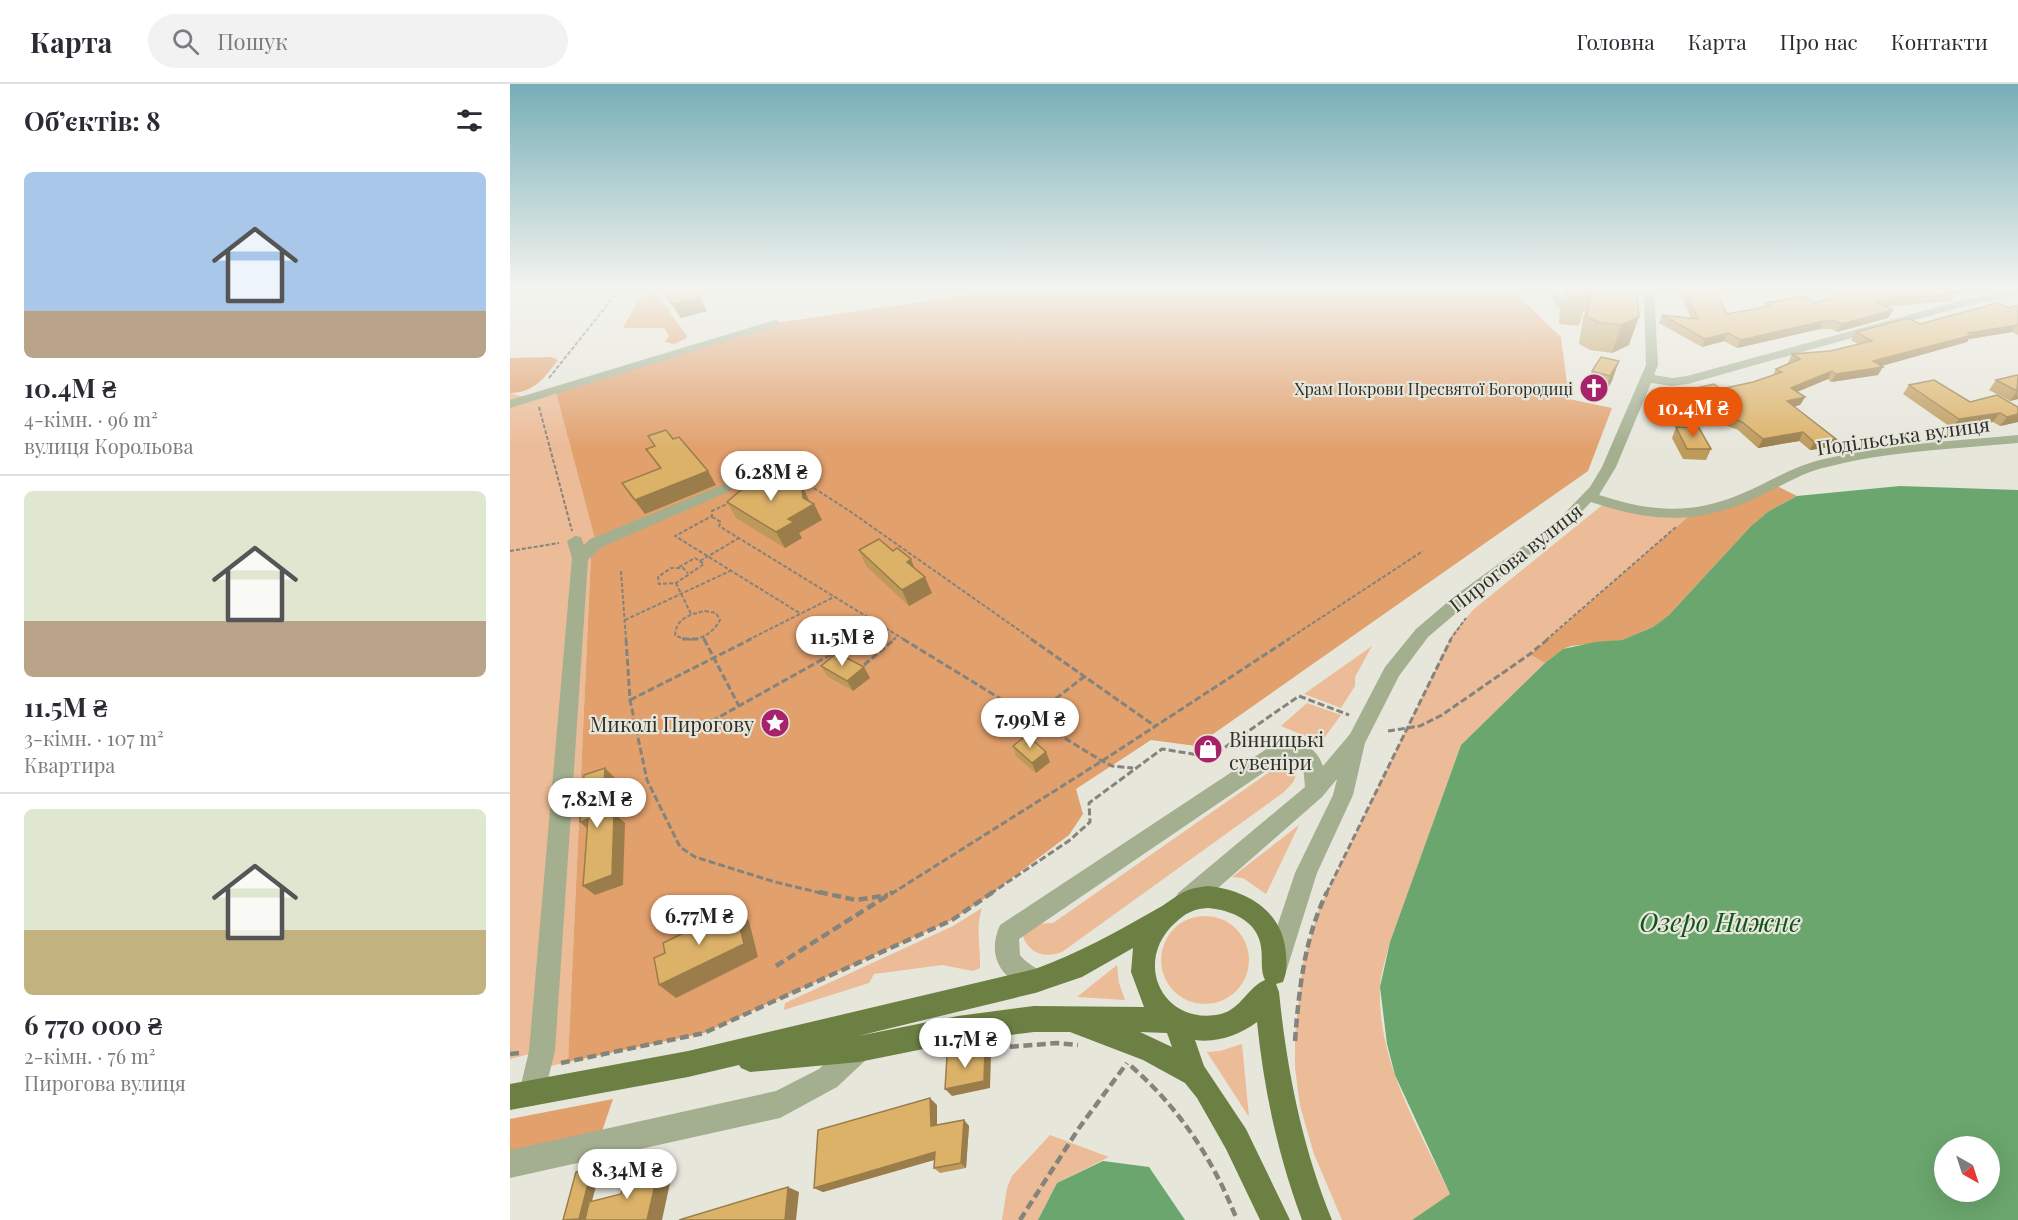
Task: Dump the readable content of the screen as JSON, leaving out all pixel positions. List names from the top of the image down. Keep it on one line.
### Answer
{"streets":{"street":["Подільська вулиця","Пирогова вулиця"]},"crossings":[["Подільська вулиця","Пирогова вулиця"]],"water":["Озеро Нижнє"],"places":{"church":["Храм Покрови Пресвятої Богородиці"],"place":["Миколі Пирогову"],"shop":["Вінницькі сувеніри"]},"north":"bottom right","page":{"header":"Карта","search":"Пошук","nav":["Головна","Карта","Про нас","Контакти"],"heading":"Об’єктів: 8","list":[{"name":"10.4M ₴","note":"4-кімн. · 96 m² · вулиця Корольова"},{"name":"11.5M ₴","note":"3-кімн. · 107 m² · Квартира"},{"name":"6 770 000 ₴","note":"2-кімн. · 76 m² · Пирогова вулиця"}],"price":["10.4M ₴","6.28M ₴","11.5M ₴","7.99M ₴","7.82M ₴","6.77M ₴","11.7M ₴","8.34M ₴"]}}
